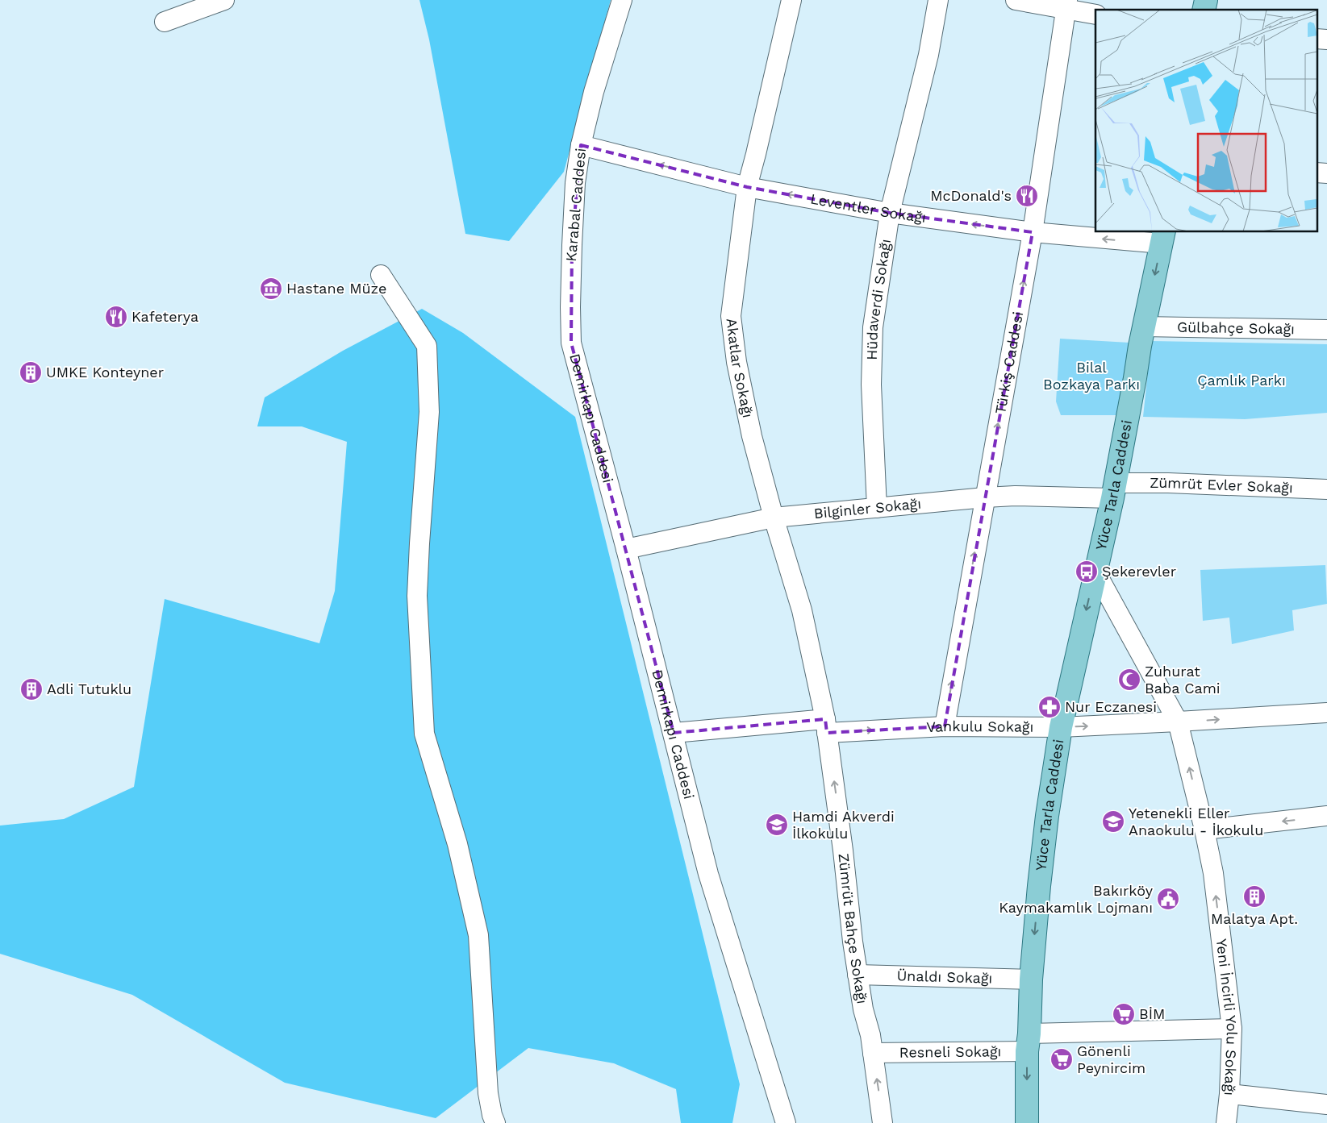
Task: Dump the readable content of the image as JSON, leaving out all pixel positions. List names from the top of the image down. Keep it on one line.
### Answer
{"streets":{"main road":["Yüce Tarla Caddesi"],"street":["Karabal Caddesi","Leventler Sokağı","Hüdaverdi Sokağı","Gülbahçe Sokağı","Türkiş Caddesi","Akatlar Sokağı","Demirkapı Caddesi","Zümrüt Evler Sokağı","Bilginler Sokağı","Vankulu Sokağı","Zümrüt Bahçe Sokağı","Ünaldı Sokağı","Yeni İncirli Yolu Sokağı","Resneli Sokağı"]},"crossings":[["Karabal Caddesi","Leventler Sokağı"],["Karabal Caddesi","Demirkapı Caddesi"],["Leventler Sokağı","Hüdaverdi Sokağı"],["Leventler Sokağı","Türkiş Caddesi"],["Leventler Sokağı","Akatlar Sokağı"],["Leventler Sokağı","Yüce Tarla Caddesi"],["Hüdaverdi Sokağı","Bilginler Sokağı"],["Gülbahçe Sokağı","Yüce Tarla Caddesi"],["Türkiş Caddesi","Bilginler Sokağı"],["Türkiş Caddesi","Vankulu Sokağı"],["Akatlar Sokağı","Bilginler Sokağı"],["Akatlar Sokağı","Vankulu Sokağı"],["Akatlar Sokağı","Zümrüt Bahçe Sokağı"],["Demirkapı Caddesi","Bilginler Sokağı"],["Demirkapı Caddesi","Vankulu Sokağı"],["Yüce Tarla Caddesi","Zümrüt Evler Sokağı"],["Yüce Tarla Caddesi","Bilginler Sokağı"],["Yüce Tarla Caddesi","Vankulu Sokağı"],["Yüce Tarla Caddesi","Ünaldı Sokağı"],["Yüce Tarla Caddesi","Yeni İncirli Yolu Sokağı"],["Yüce Tarla Caddesi","Resneli Sokağı"],["Zümrüt Evler Sokağı","Bilginler Sokağı"],["Vankulu Sokağı","Zümrüt Bahçe Sokağı"],["Vankulu Sokağı","Yeni İncirli Yolu Sokağı"],["Zümrüt Bahçe Sokağı","Ünaldı Sokağı"],["Zümrüt Bahçe Sokağı","Resneli Sokağı"],["Yeni İncirli Yolu Sokağı","Resneli Sokağı"]],"one_way":["Leventler Sokağı","Türkiş Caddesi","Yüce Tarla Caddesi","Zümrüt Bahçe Sokağı","Yeni İncirli Yolu Sokağı"],"parks":["Bilal Bozkaya Parkı","Çamlık Parkı"],"places":{"restaurant":["McDonald's","Kafeterya"],"museum":["Hastane Müze"],"building":["UMKE Konteyner","Adli Tutuklu","Malatya Apt."],"bus stop":["Şekerevler"],"mosque":["Zuhurat Baba Cami"],"pharmacy":["Nur Eczanesi"],"school or university":["Yetenekli Eller Anaokulu - İkokulu","Hamdi Akverdi İlkokulu"],"public building":["Bakırköy Kaymakamlık Lojmanı"],"supermarket":["BİM","Gönenli Peynircim"]}}
